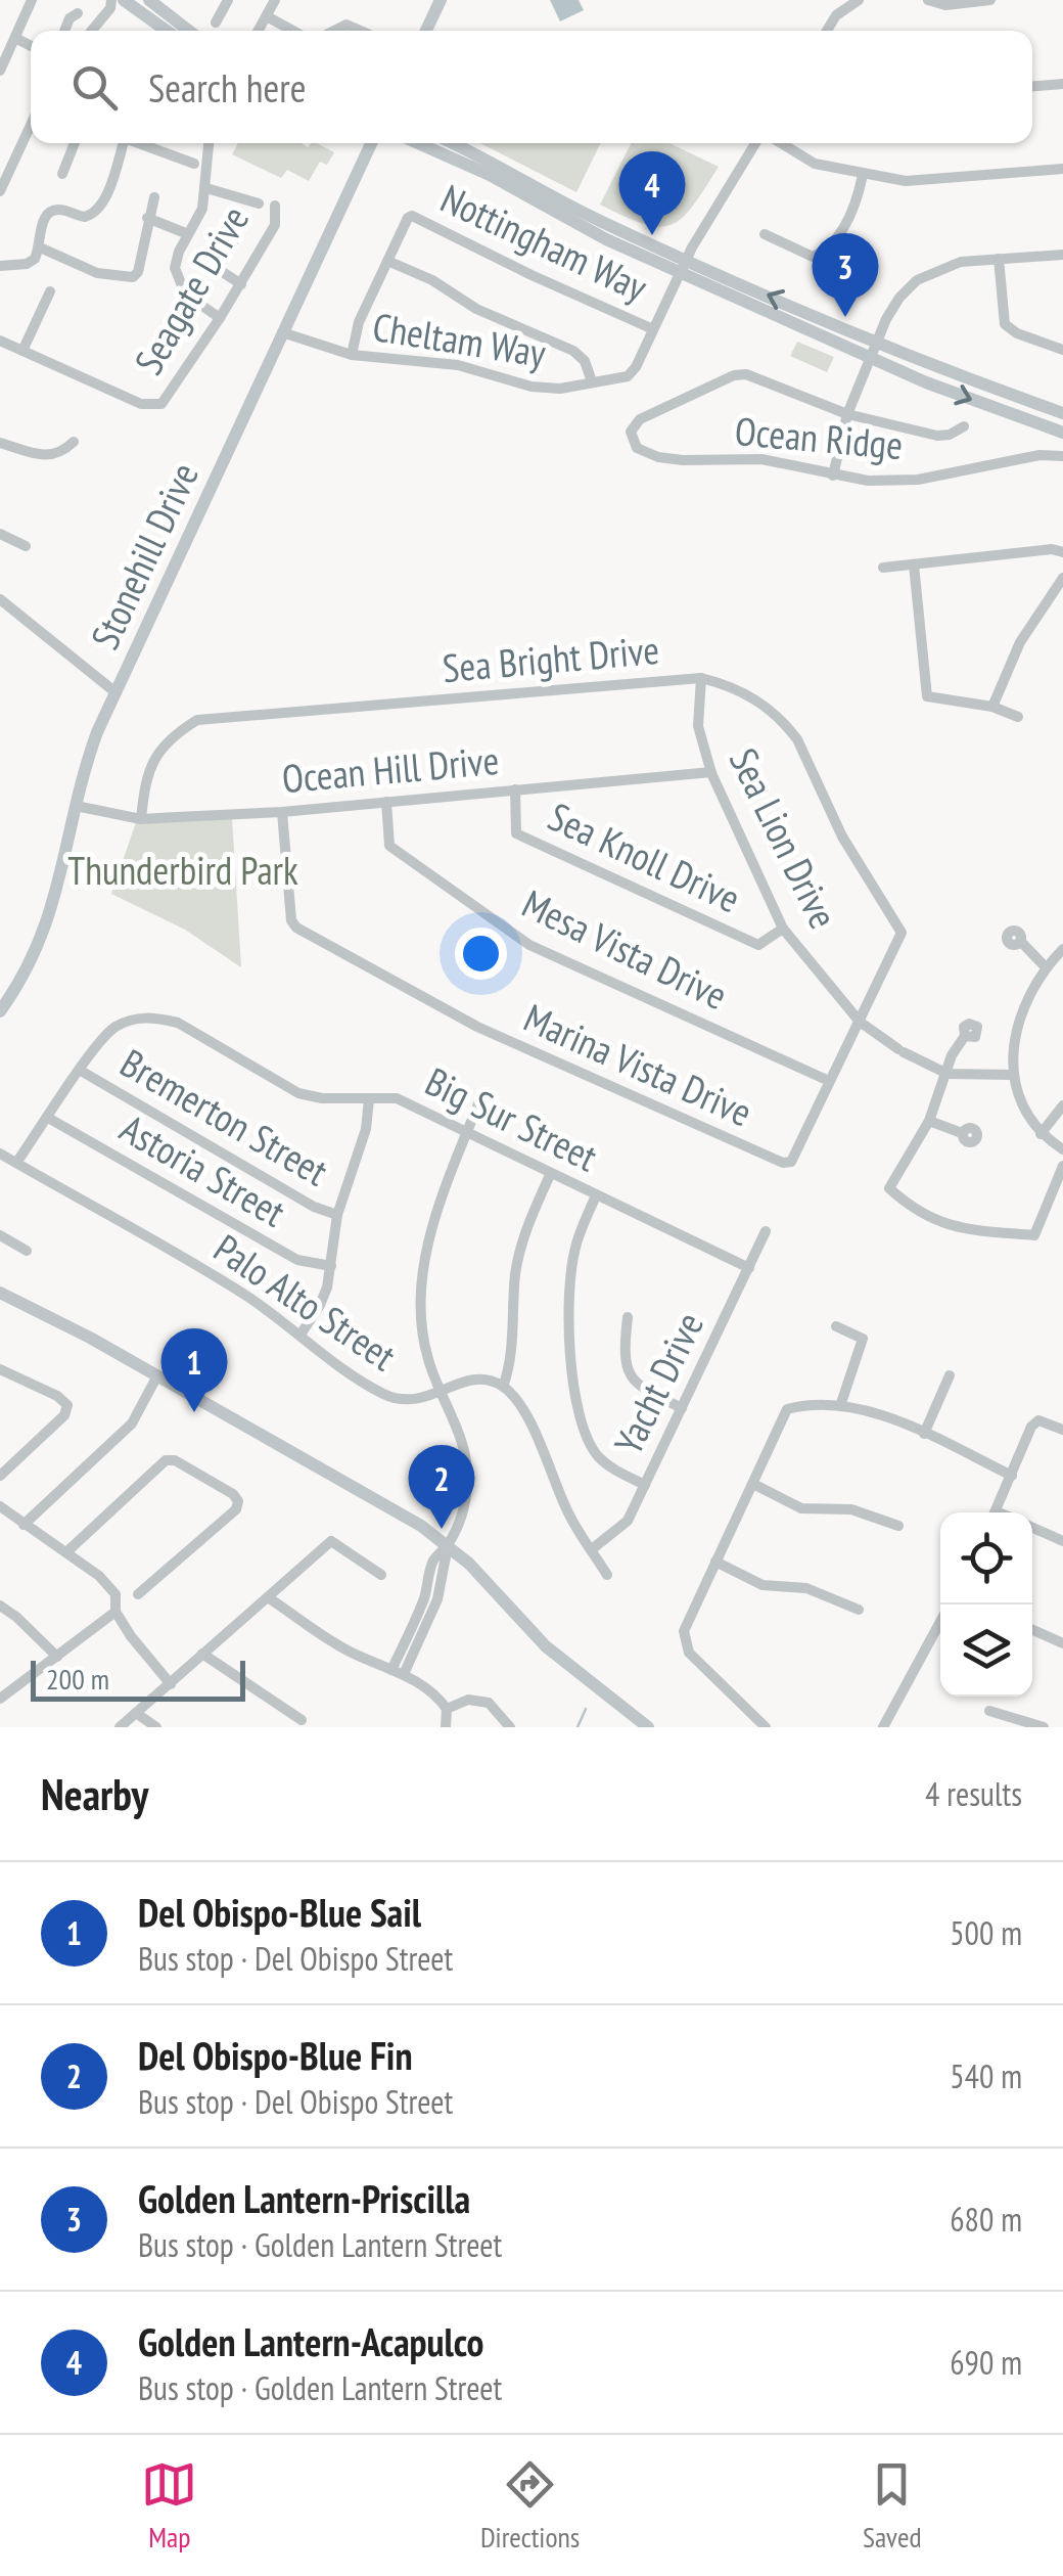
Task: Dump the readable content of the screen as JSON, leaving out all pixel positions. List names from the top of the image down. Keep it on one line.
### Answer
{"streets":{"main road":["Stonehill Drive"],"street":["Nottingham Way","Seagate Drive","Cheltam Way","Ocean Ridge","Sea Bright Drive","Ocean Hill Drive","Sea Lion Drive","Sea Knoll Drive","Mesa Vista Drive","Marina Vista Drive","Bremerton Street","Big Sur Street","Astoria Street","Palo Alto Street","Yacht Drive"]},"crossings":[["Nottingham Way","Cheltam Way"],["Cheltam Way","Stonehill Drive"],["Stonehill Drive","Ocean Hill Drive"],["Sea Bright Drive","Ocean Hill Drive"],["Sea Bright Drive","Sea Lion Drive"],["Ocean Hill Drive","Sea Lion Drive"],["Ocean Hill Drive","Sea Knoll Drive"],["Ocean Hill Drive","Mesa Vista Drive"],["Ocean Hill Drive","Marina Vista Drive"],["Sea Lion Drive","Sea Knoll Drive"],["Mesa Vista Drive","Marina Vista Drive"],["Bremerton Street","Big Sur Street"],["Big Sur Street","Yacht Drive"]],"parks":["Thunderbird Park"],"scale_bar":"200 m","page":{"search":"Search here","pins":["4","3","1","2"],"scale":"200 m","heading":["Nearby","4 results"],"list":[{"mark":"1","name":"Del Obispo-Blue Sail","note":"Bus stop · Del Obispo Street","value":"500 m"},{"mark":"2","name":"Del Obispo-Blue Fin","note":"Bus stop · Del Obispo Street","value":"540 m"},{"mark":"3","name":"Golden Lantern-Priscilla","note":"Bus stop · Golden Lantern Street","value":"680 m"},{"mark":"4","name":"Golden Lantern-Acapulco","note":"Bus stop · Golden Lantern Street","value":"690 m"}],"nav":["Map","Directions","Saved"]}}
